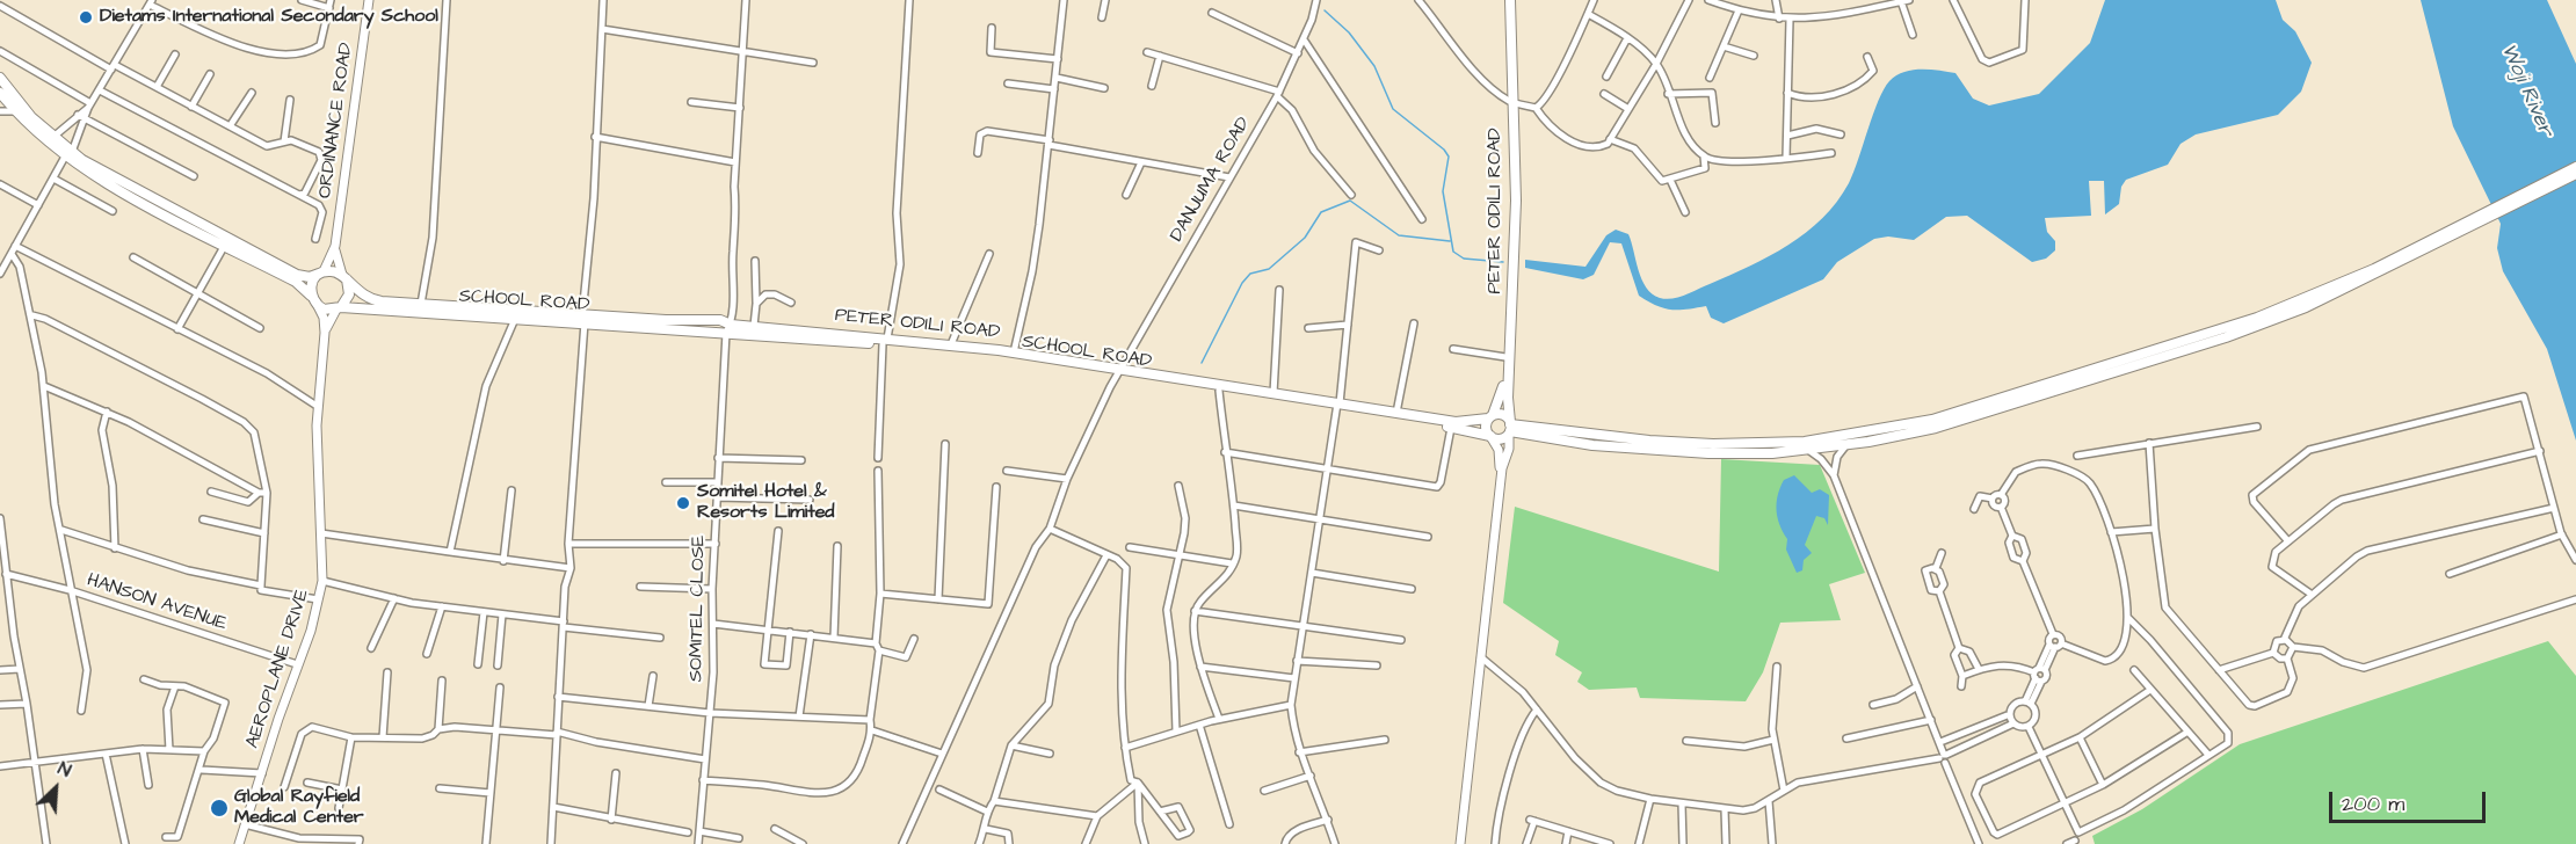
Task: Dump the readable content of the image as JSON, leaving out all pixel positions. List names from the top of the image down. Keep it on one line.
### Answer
{"streets":{"main road":["PETER ODILI ROAD","SCHOOL ROAD"],"street":["ORDINANCE ROAD","DANJUMA ROAD","HANSON AVENUE","SOMITEL CLOSE","AEROPLANE DRIVE"]},"crossings":[["DANJUMA ROAD","PETER ODILI ROAD"],["DANJUMA ROAD","SCHOOL ROAD"],["PETER ODILI ROAD","SCHOOL ROAD"],["PETER ODILI ROAD","SOMITEL CLOSE"],["SCHOOL ROAD","SOMITEL CLOSE"],["HANSON AVENUE","AEROPLANE DRIVE"]],"water":["Woji River"],"places":["Dietams International Secondary School","Somitel Hotel & Resorts Limited","Global Rayfield Medical Center"],"scale_bar":"200 m","north":"top right"}
